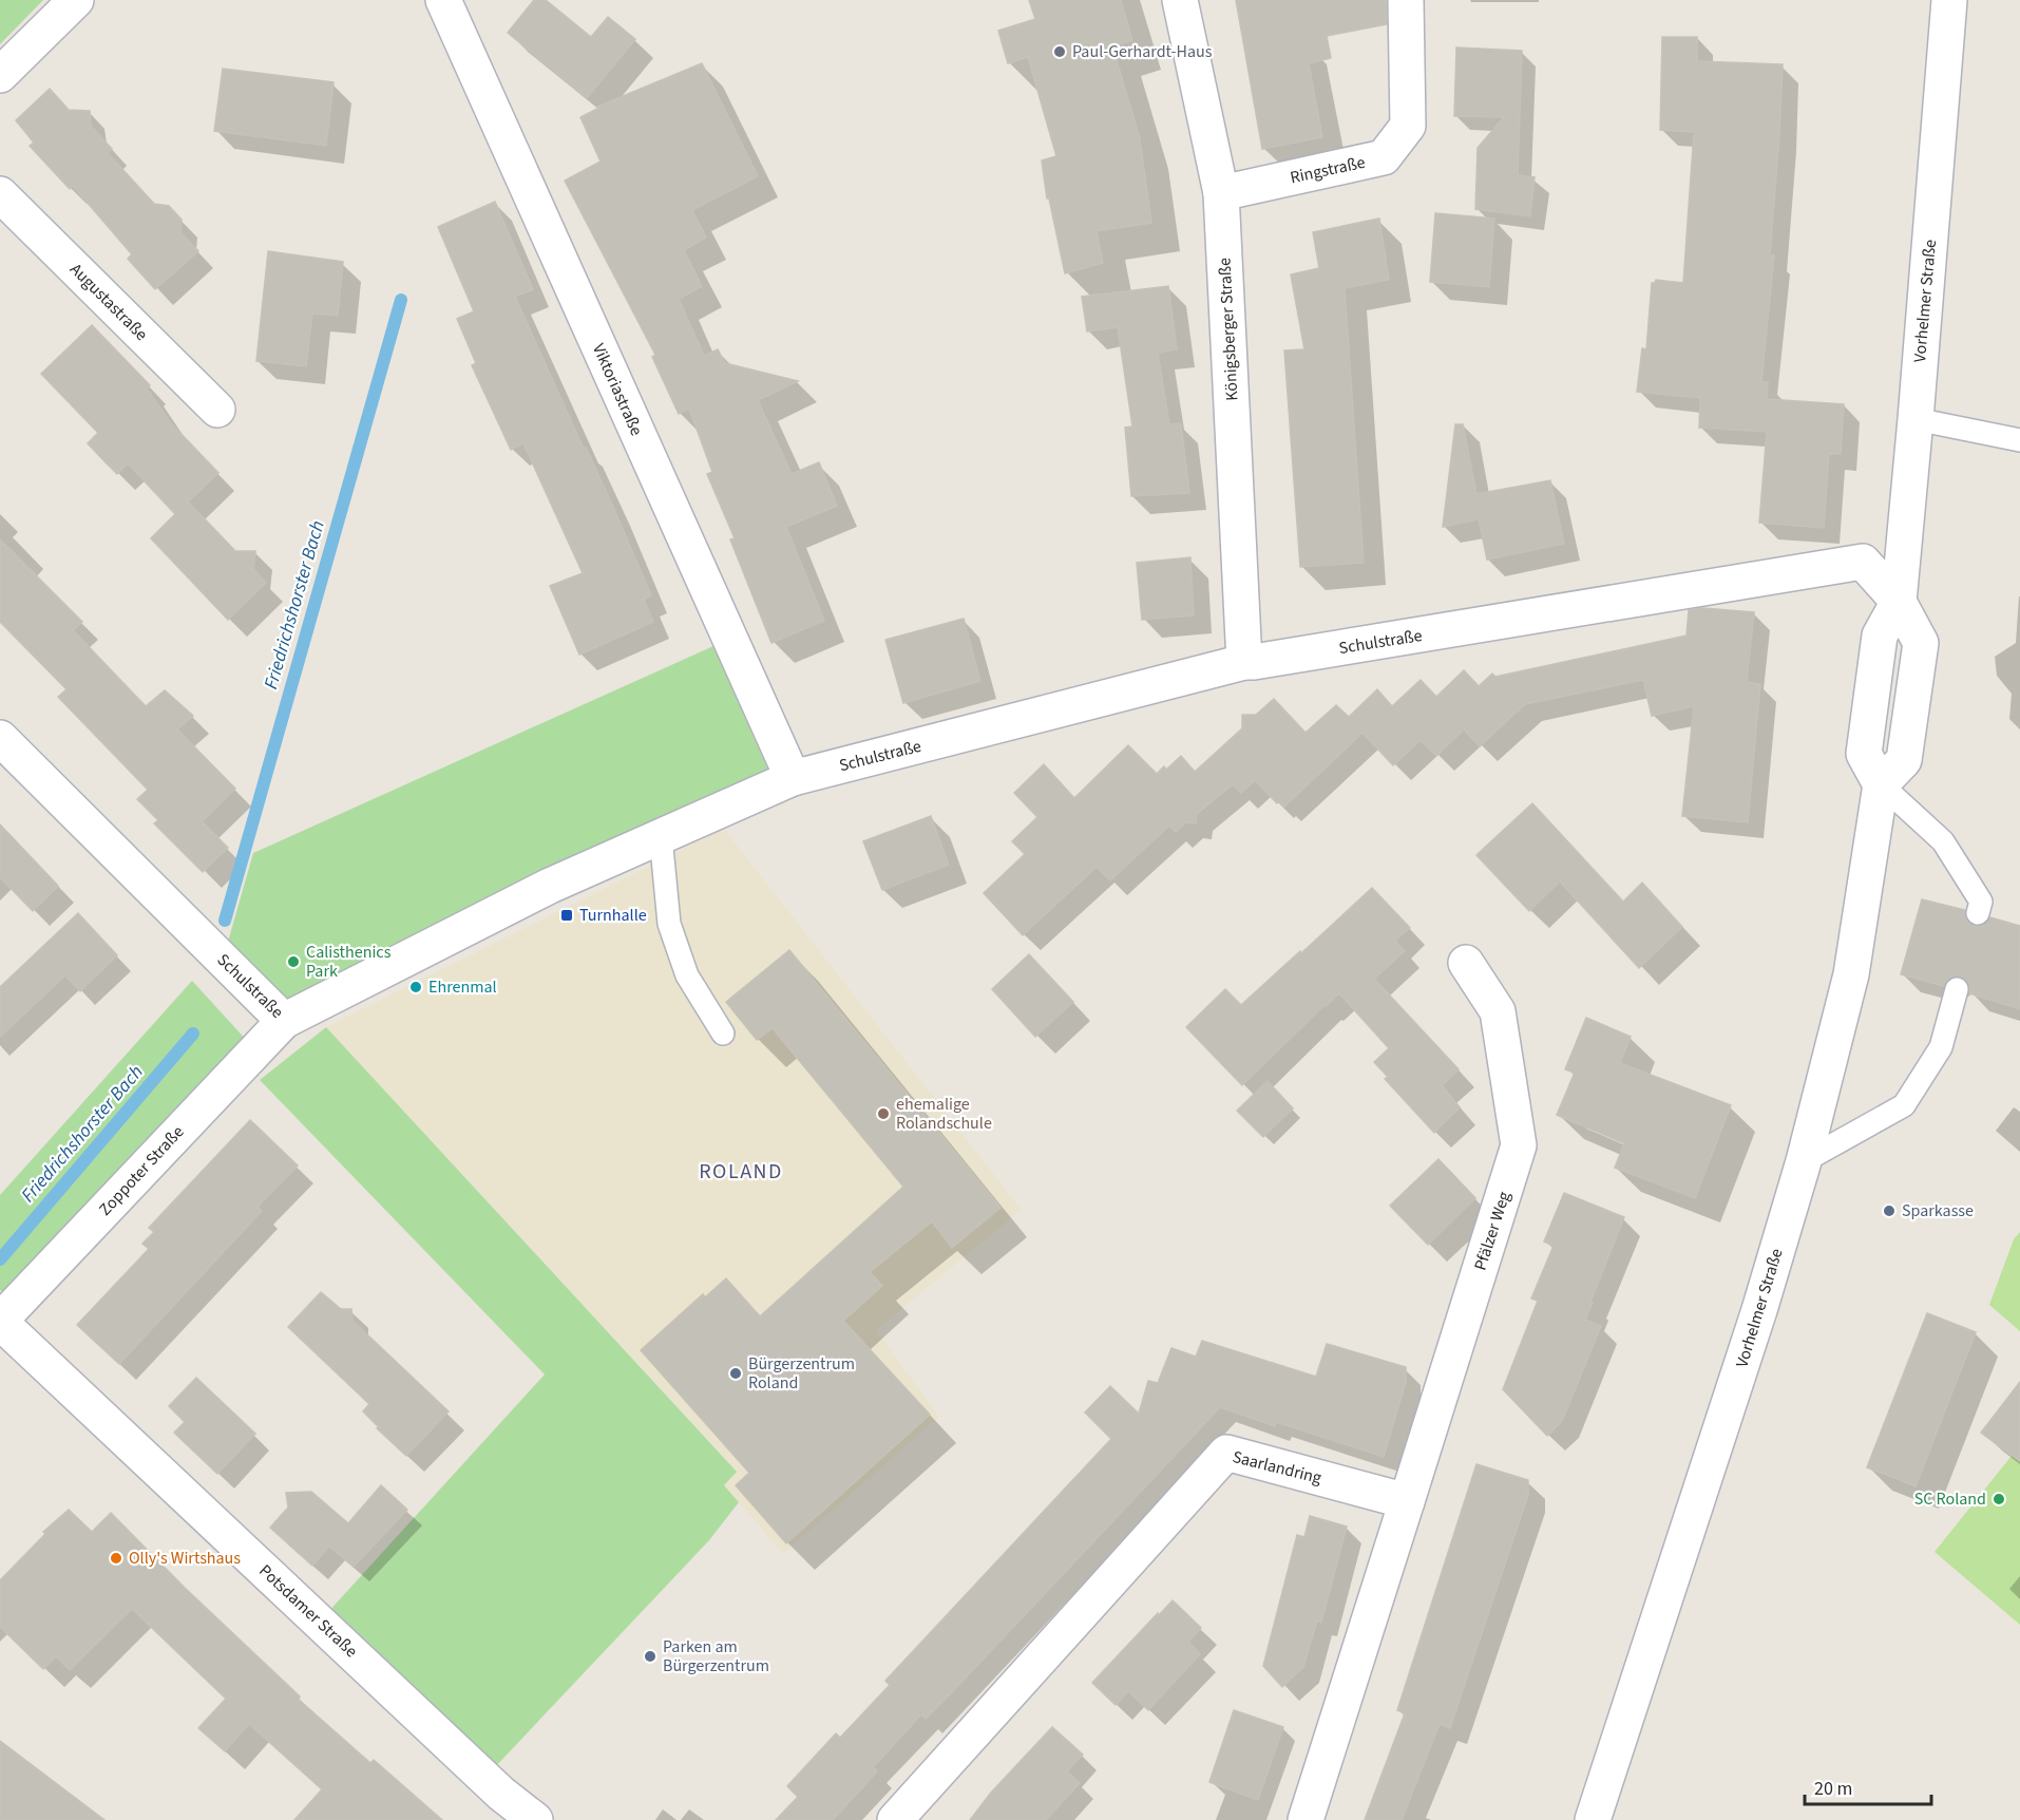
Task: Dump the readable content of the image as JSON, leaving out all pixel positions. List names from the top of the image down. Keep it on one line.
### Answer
{"streets":{"street":["Ringstraße","Vorhelmer Straße","Augustastraße","Königsberger Straße","Viktoriastraße","Schulstraße","Zoppoter Straße","Pfälzer Weg","Saarlandring","Potsdamer Straße"]},"crossings":[["Ringstraße","Königsberger Straße"],["Vorhelmer Straße","Schulstraße"],["Königsberger Straße","Schulstraße"],["Viktoriastraße","Schulstraße"],["Schulstraße","Zoppoter Straße"],["Zoppoter Straße","Potsdamer Straße"],["Pfälzer Weg","Saarlandring"]],"districts":["ROLAND"],"water":["Friedrichshorster Bach"],"places":{"other":["Paul-Gerhardt-Haus","Calisthenics Park","Ehrenmal","ehemalige Rolandschule","Sparkasse","Bürgerzentrum Roland","SC Roland","Olly's Wirtshaus","Parken am Bürgerzentrum"],"transit":["Turnhalle"]},"scale_bar":"20 m"}
